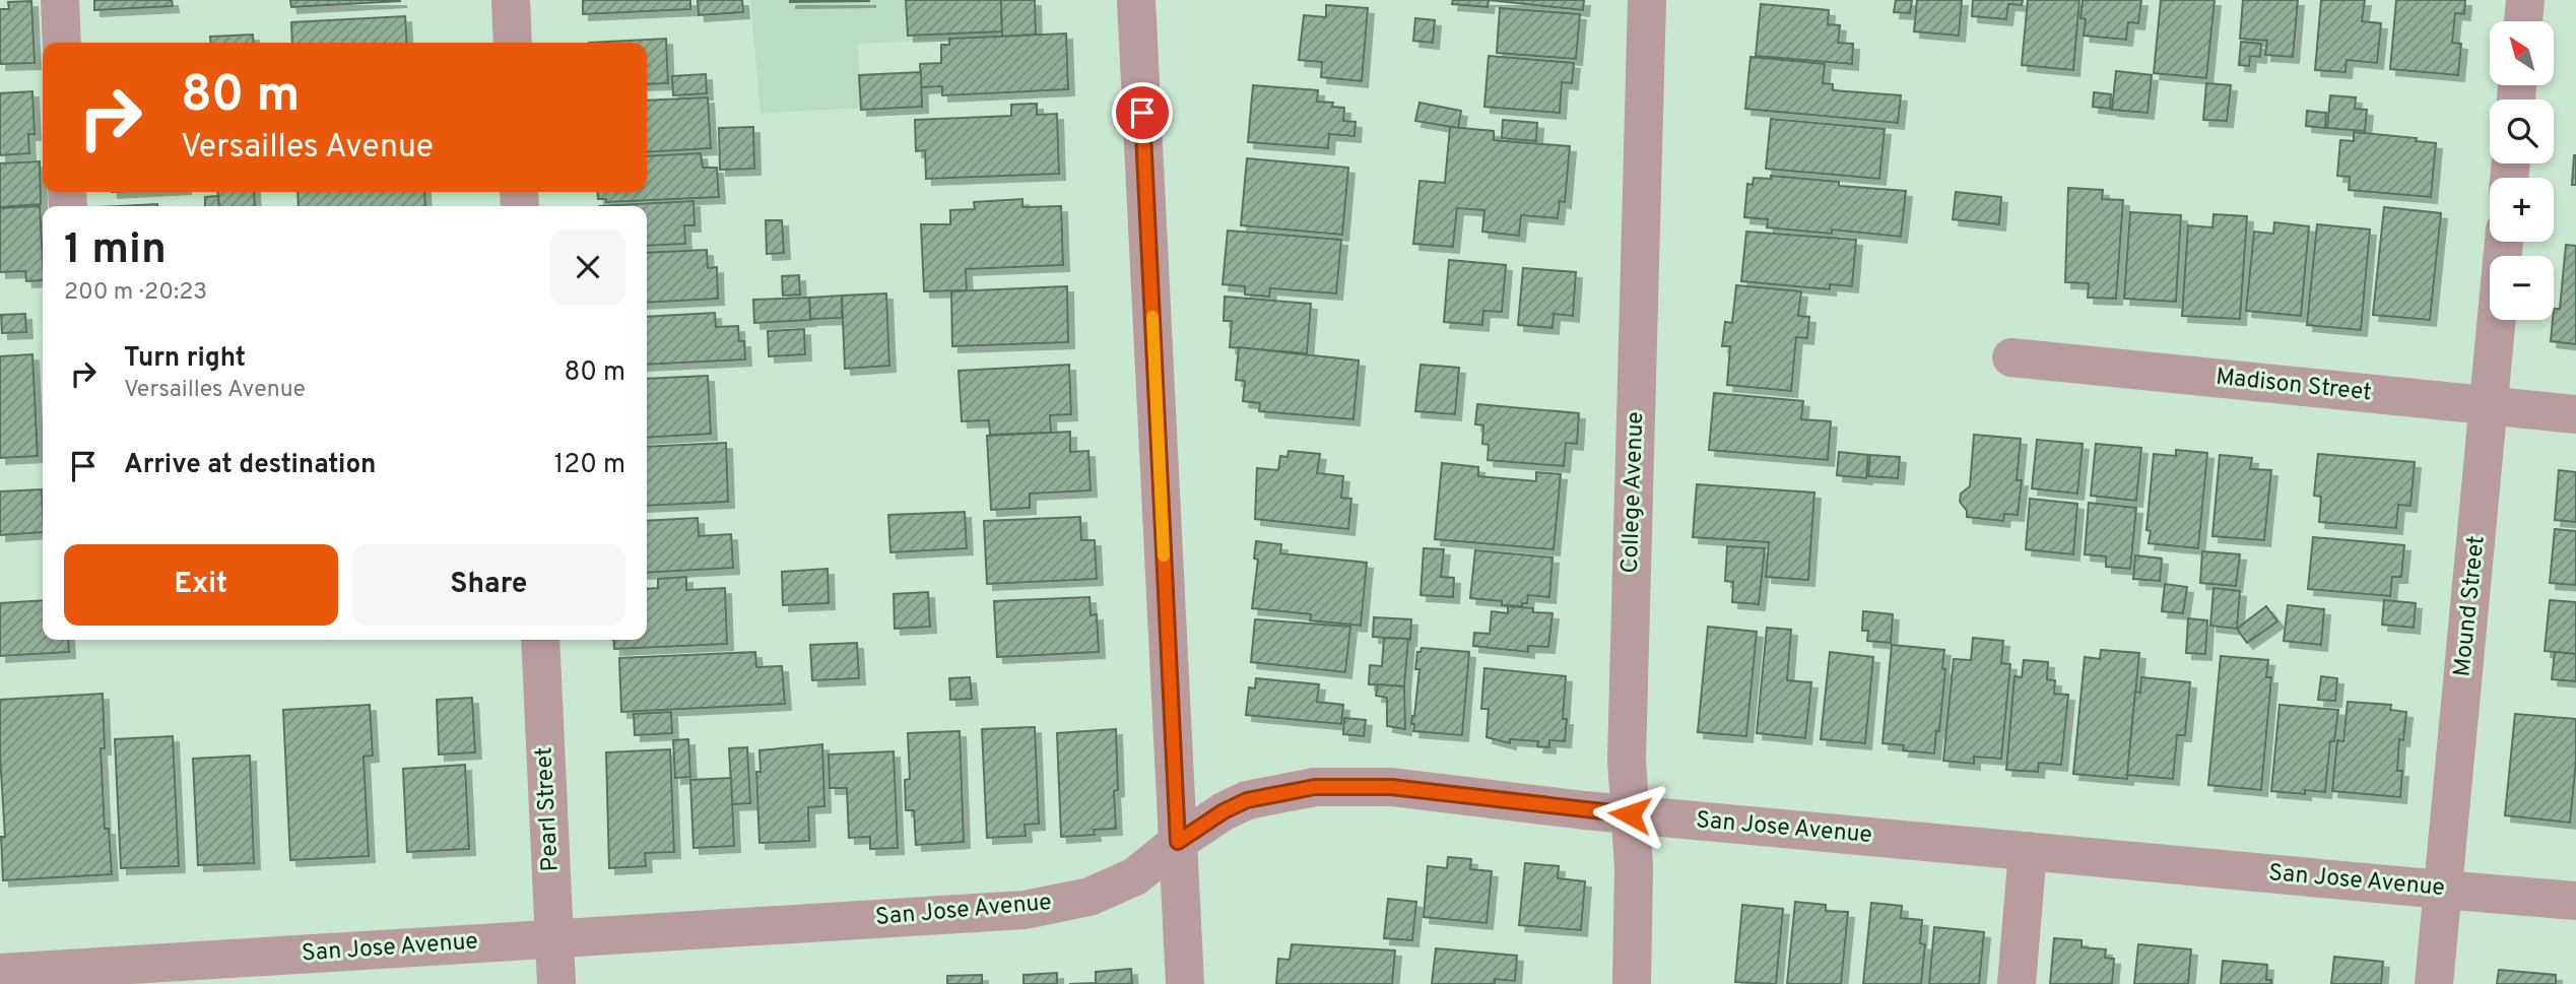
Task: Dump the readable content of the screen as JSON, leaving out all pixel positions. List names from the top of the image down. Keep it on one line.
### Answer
{"streets":{"street":["Madison Street","College Avenue","Mound Street","Pearl Street","San Jose Avenue"]},"crossings":[["Madison Street","Mound Street"],["College Avenue","San Jose Avenue"],["Mound Street","San Jose Avenue"],["Pearl Street","San Jose Avenue"]],"north":"top left","page":{"map_buttons":["+","−"],"turn":["80 m","Versailles Avenue"],"heading":["1 min","200 m · 20:23"],"list":[{"name":"Turn right","note":"Versailles Avenue","value":"80 m"},{"name":"Arrive at destination","value":"120 m"}],"buttons":["Exit","Share"]}}
